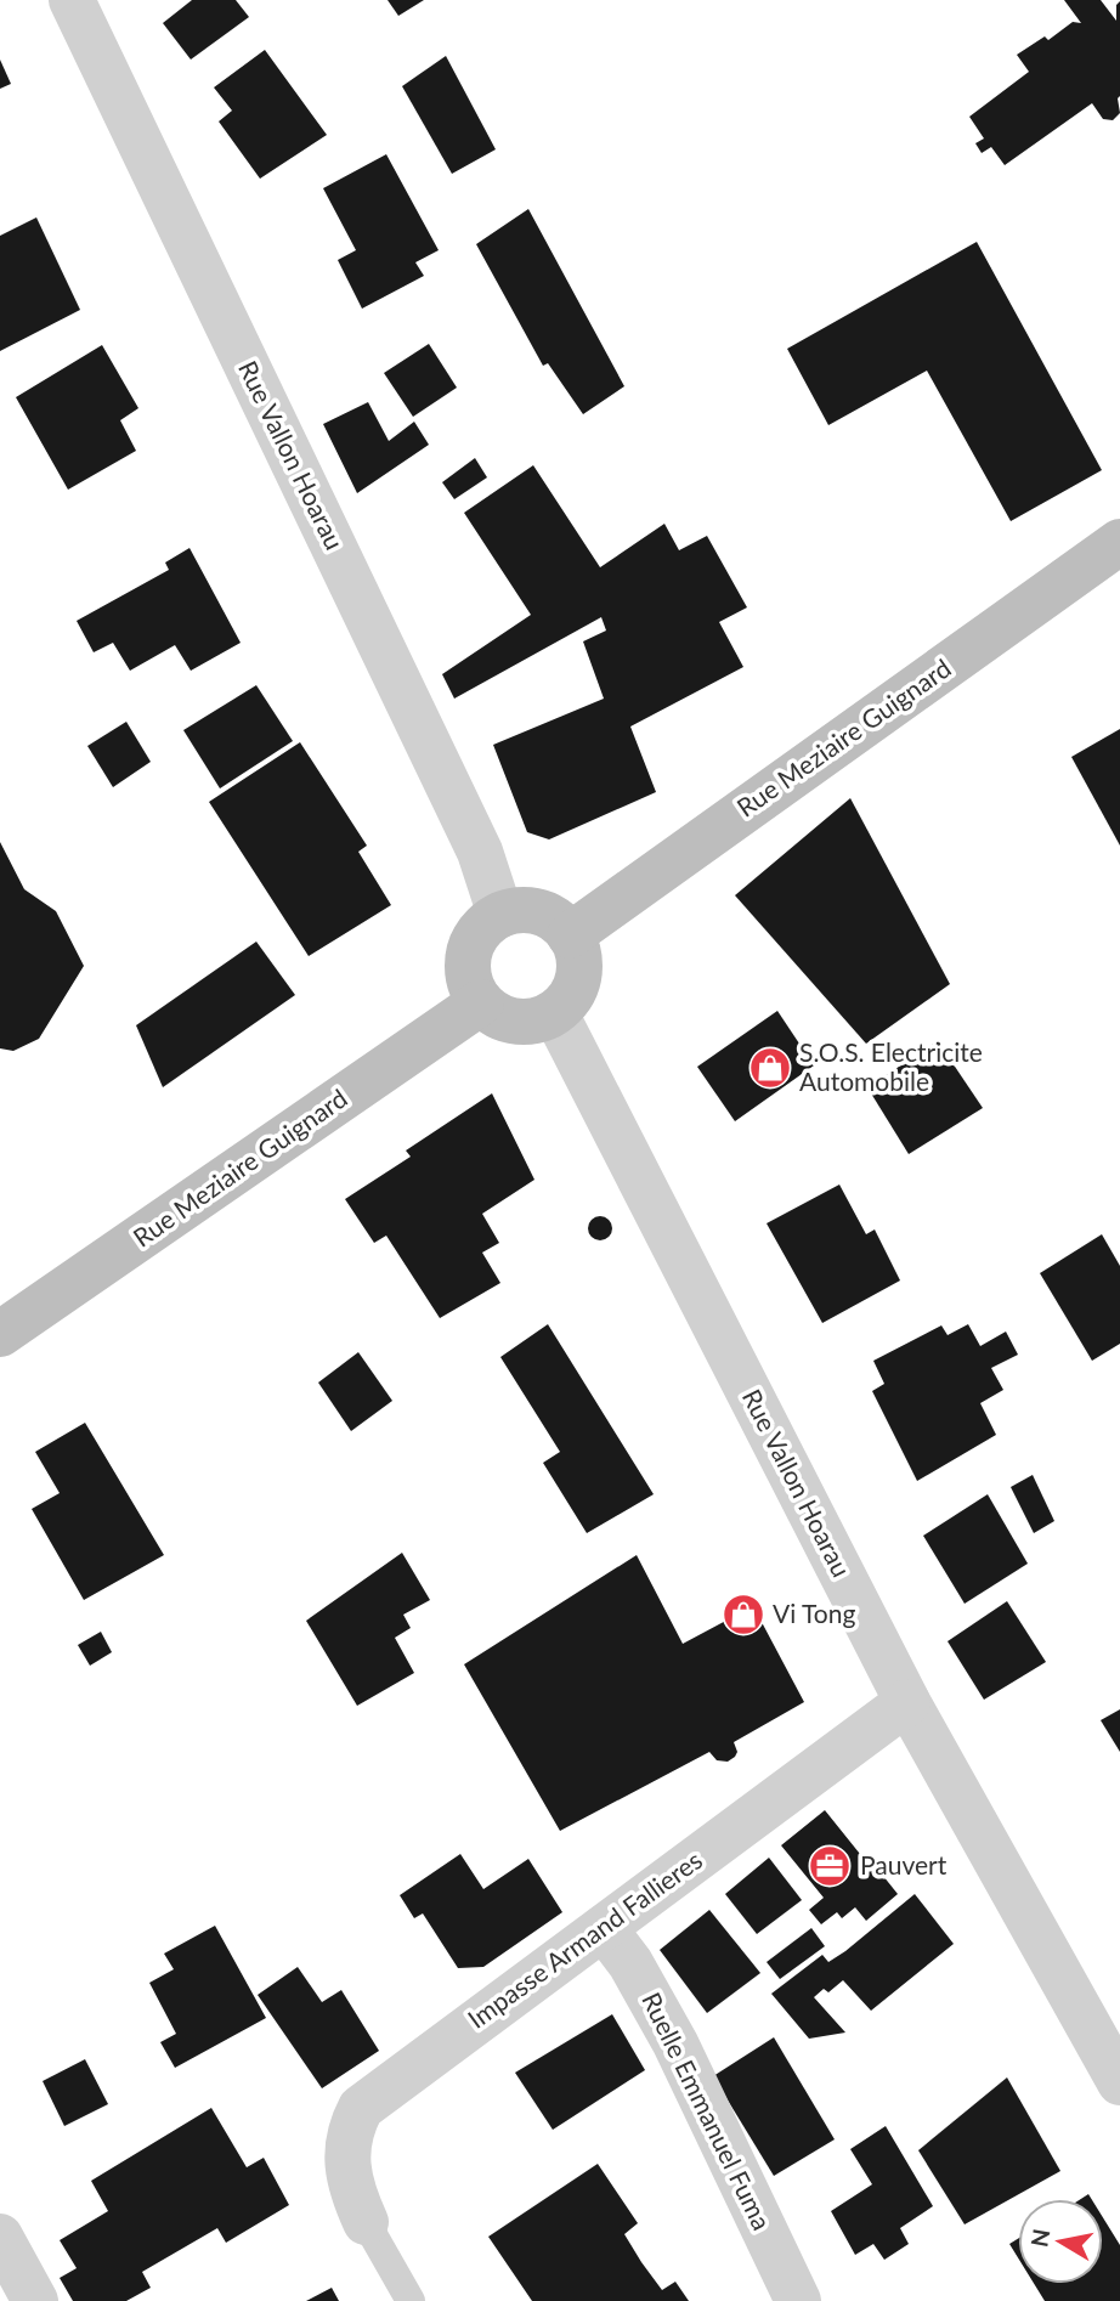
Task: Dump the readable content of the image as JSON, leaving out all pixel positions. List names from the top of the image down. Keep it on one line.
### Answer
{"streets":{"street":["Rue Vallon Hoarau","Rue Meziaire Guignard","Impasse Armand Fallieres","Ruelle Emmanuel Fuma"]},"crossings":[["Rue Vallon Hoarau","Rue Meziaire Guignard"],["Rue Vallon Hoarau","Impasse Armand Fallieres"],["Impasse Armand Fallieres","Ruelle Emmanuel Fuma"]],"places":{"shop":["S.O.S. Electricite Automobile","Vi Tong"],"office":["Pauvert"]},"north":"left"}
